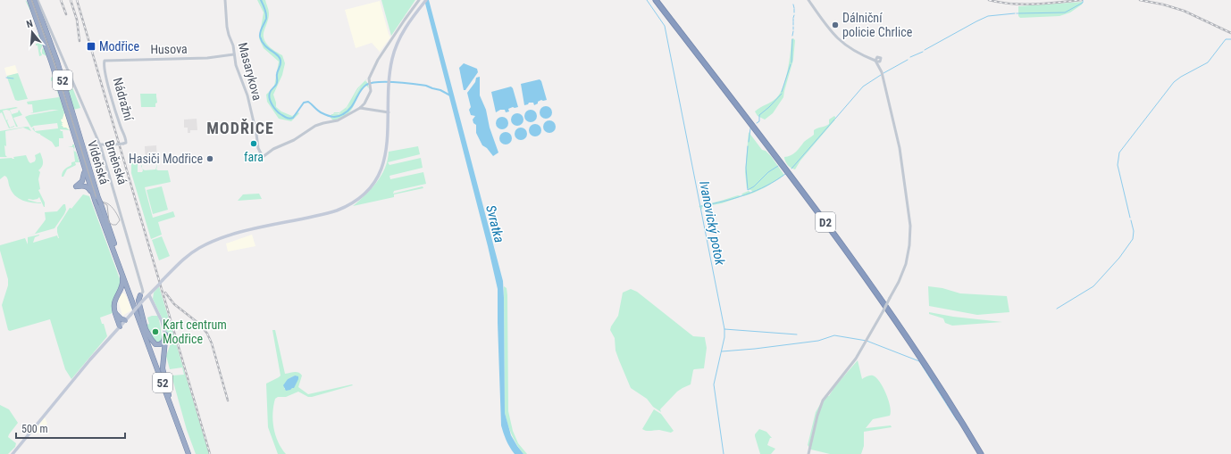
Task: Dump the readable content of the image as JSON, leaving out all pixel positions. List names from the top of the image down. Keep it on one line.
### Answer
{"streets":{"highway":["52","Vídeňská","D2"],"street":["Husova","Masarykova","Nádražní","Brněnská"]},"crossings":[["Husova","Masarykova"],["Husova","Nádražní"],["52","Vídeňská"],["Nádražní","Brněnská"]],"districts":["MODŘICE"],"water":["Ivanovický potok","Svratka"],"places":{"other":["Dálniční policie Chrlice","fara","Hasiči Modřice","Kart centrum Modřice"],"transit":["Modřice"]},"scale_bar":"500 m","north":"top"}
